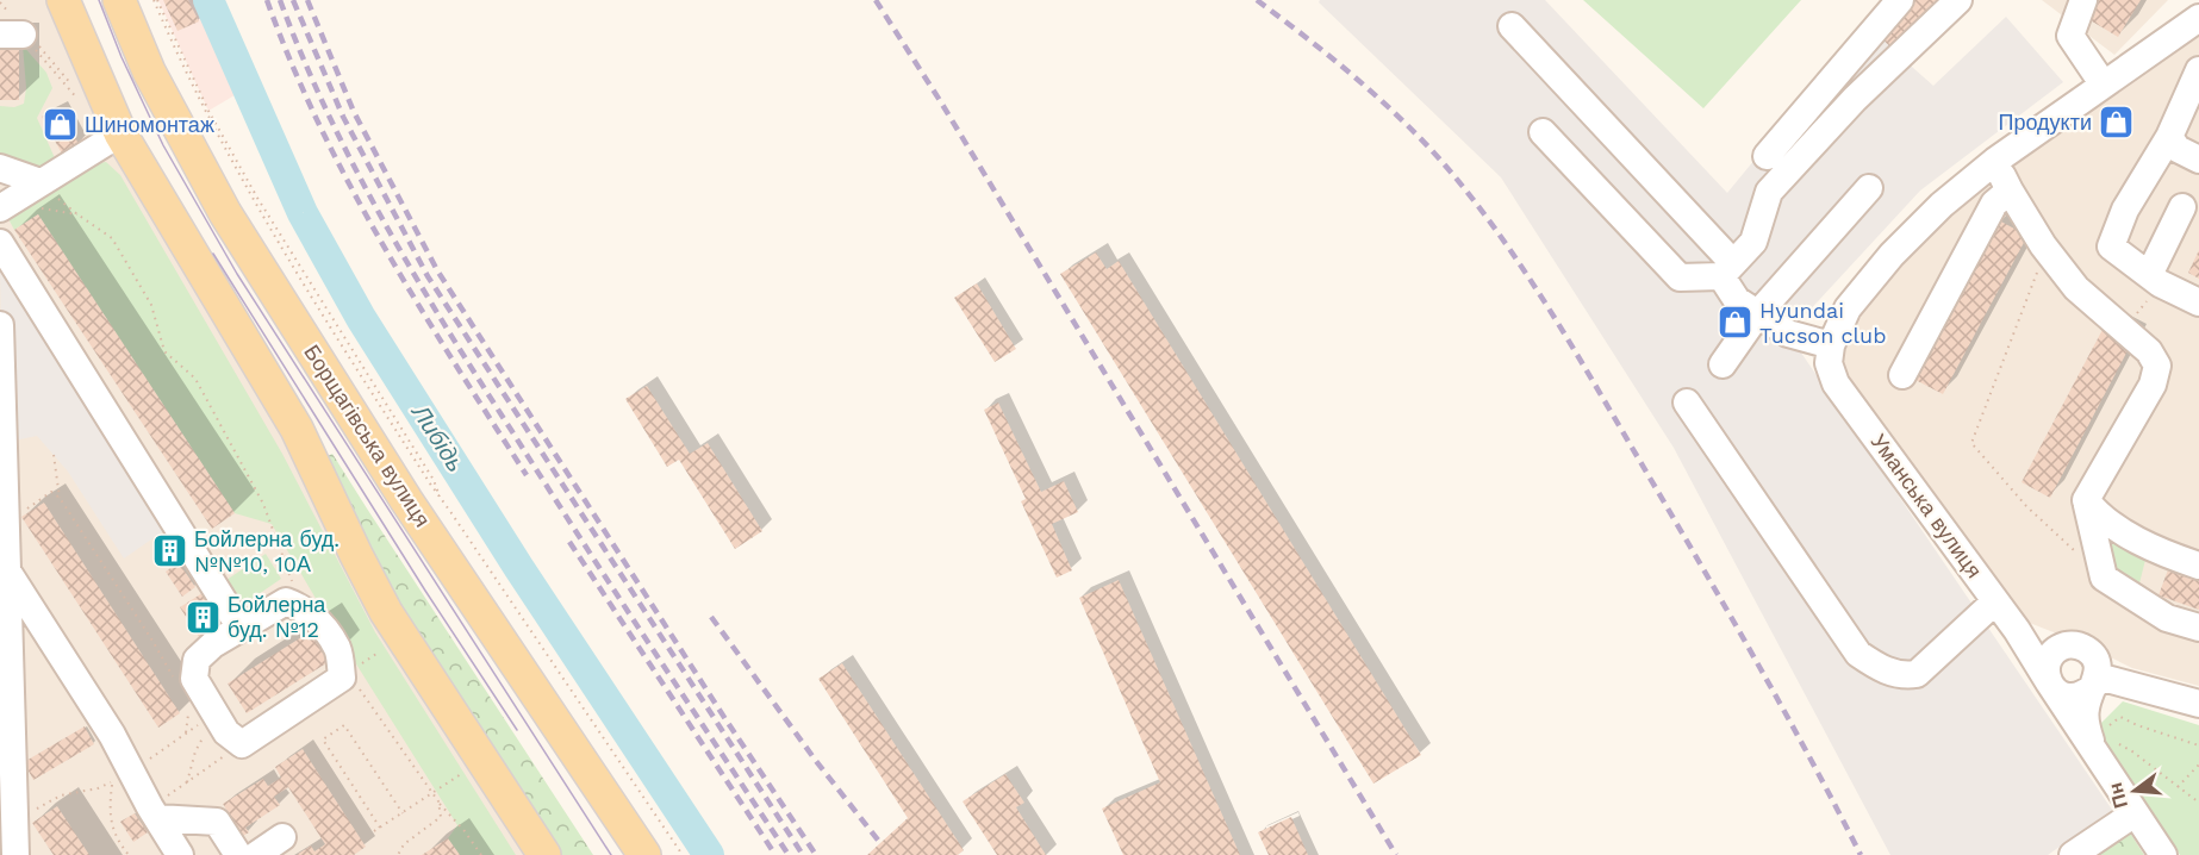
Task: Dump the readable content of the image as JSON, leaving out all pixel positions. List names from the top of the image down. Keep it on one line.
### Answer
{"streets":{"main road":["Борщагівська вулиця"],"street":["Уманська вулиця"]},"water":["Либідь"],"places":{"shop":["Продукти","Шиномонтаж","Hyundai Tucson club"],"building":["Бойлерна буд. №№10, 10А","Бойлерна буд. №12"]},"north":"left"}
